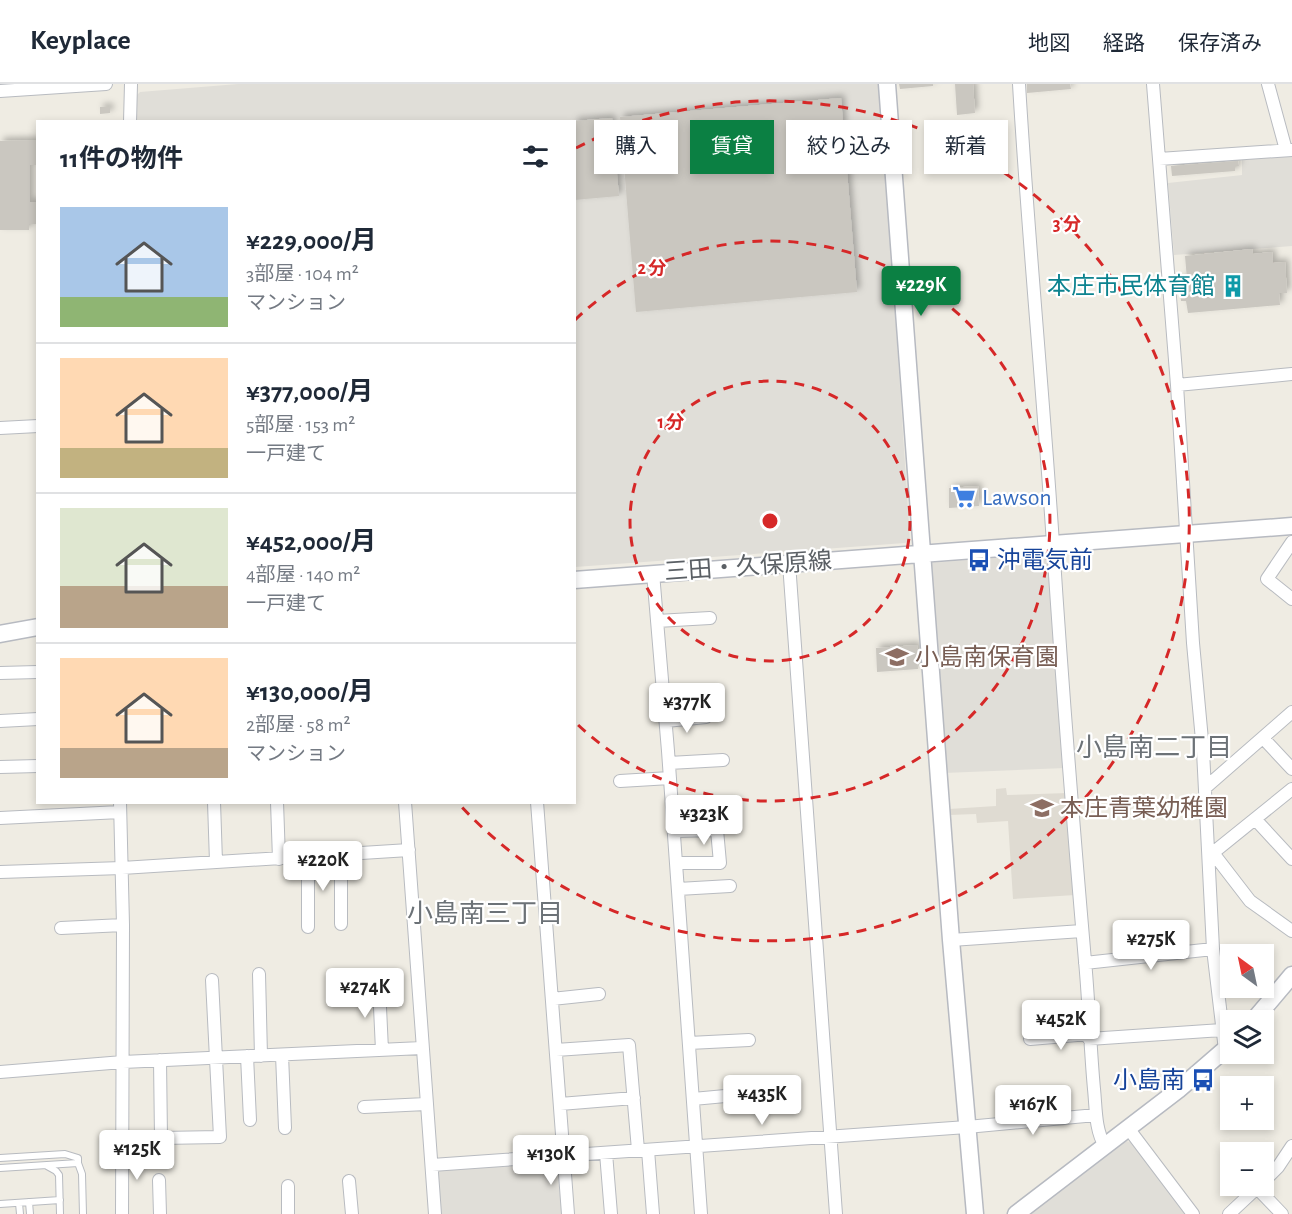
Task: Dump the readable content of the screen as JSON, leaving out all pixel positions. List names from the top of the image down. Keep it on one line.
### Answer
{"streets":{"street":["三田・久保原線"]},"districts":["小島南二丁目","小島南三丁目"],"places":{"building":["本庄市民体育館"],"supermarket":["Lawson"],"bus stop":["沖電気前","小島南"],"school or university":["小島南保育園","本庄青葉幼稚園"]},"north":"top left","page":{"header":"Keyplace","nav":["地図","経路","保存済み"],"chip":["購入","賃貸","絞り込み","新着"],"heading":"11件の物件","list":[{"name":"¥229,000/月","note":"3部屋 · 104 m² · マンション"},{"name":"¥377,000/月","note":"5部屋 · 153 m² · 一戸建て"},{"name":"¥452,000/月","note":"4部屋 · 140 m² · 一戸建て"},{"name":"¥130,000/月","note":"2部屋 · 58 m² · マンション"}],"price":["¥229K","¥377K","¥323K","¥220K","¥275K","¥274K","¥452K","¥435K","¥167K","¥125K","¥130K"],"map_buttons":["+","−"]},"rings":["3 分","2 分","1 分"]}
